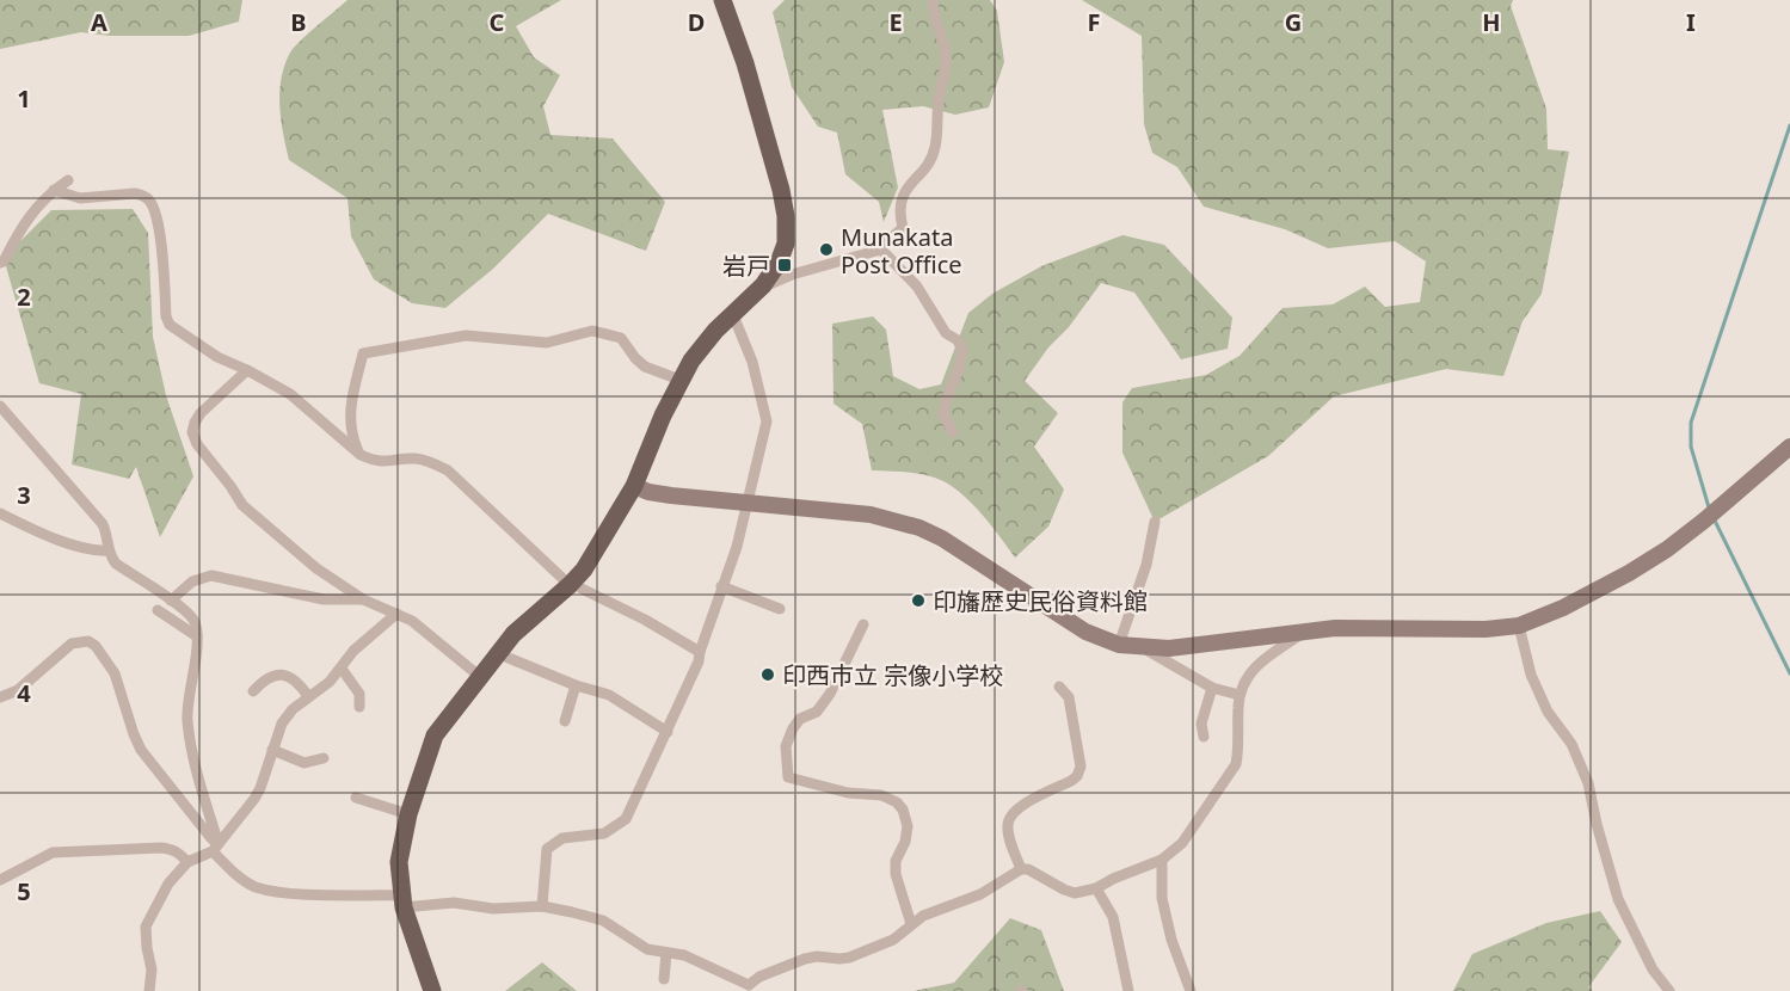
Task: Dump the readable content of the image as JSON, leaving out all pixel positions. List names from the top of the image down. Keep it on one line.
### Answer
{"places":{"other":["Munakata Post Office","印旛歴史民俗資料館","印西市立 宗像小学校"],"transit":["岩戸"]},"grid":{"columns":["A","B","C","D","E","F","G","H","I"],"rows":["1","2","3","4","5"]}}
